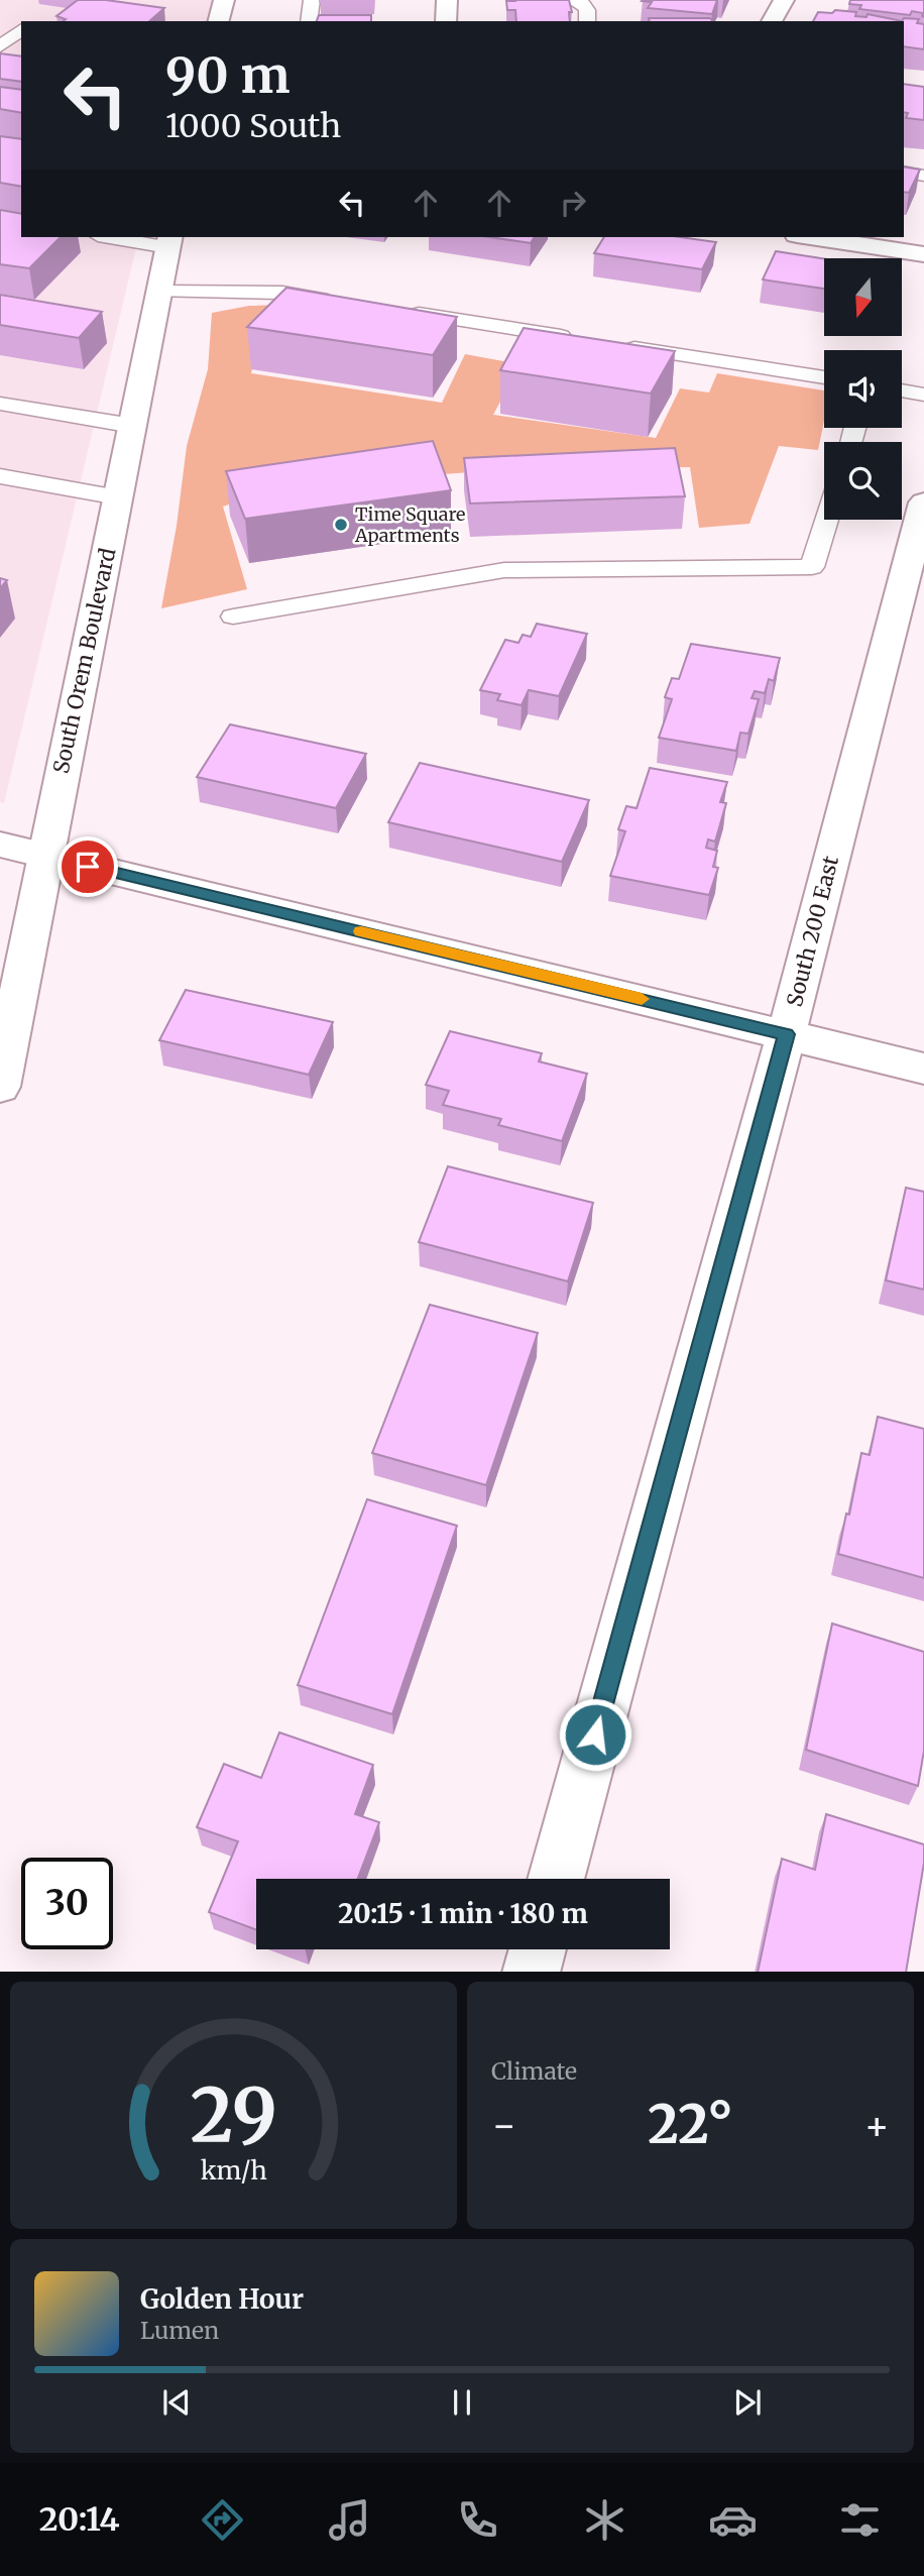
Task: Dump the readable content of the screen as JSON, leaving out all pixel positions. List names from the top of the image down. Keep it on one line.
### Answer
{"streets":{"street":["South Orem Boulevard","South 200 East"]},"places":["Time Square Apartments"],"north":"bottom","page":{"turn":["90 m","1000 South"],"limit":"30","trip":"20:15 · 1 min · 180 m","tile":"Climate","heat":["−","22°","+"],"song":["Golden Hour","Lumen"],"tabs":"20:14","gauge":["29","km/h"]}}
